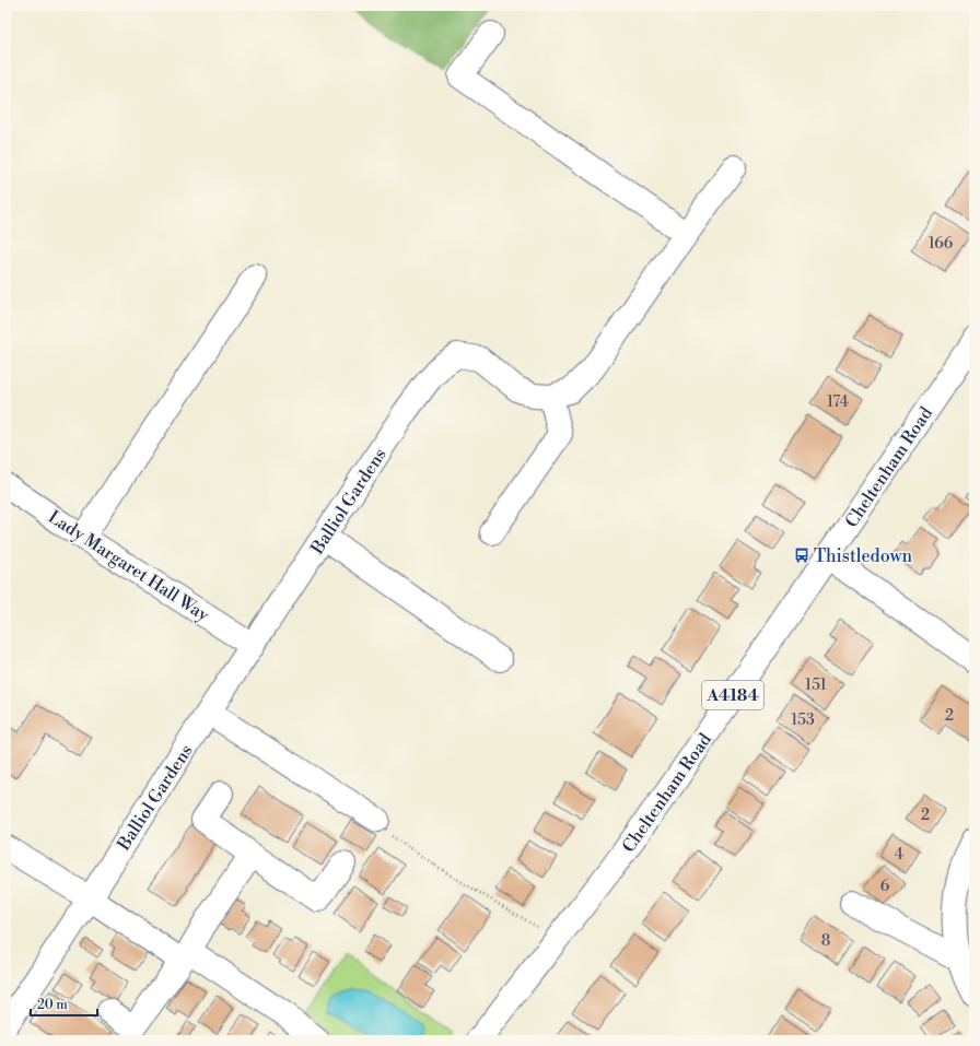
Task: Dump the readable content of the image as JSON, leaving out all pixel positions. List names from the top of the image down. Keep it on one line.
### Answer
{"streets":{"street":["Cheltenham Road","Balliol Gardens","Lady Margaret Hall Way","A4184"]},"crossings":[["Balliol Gardens","Lady Margaret Hall Way"]],"places":{"bus stop":["Thistledown"]},"house_numbers":["166","174","151","2","153","2","4","6","8"],"scale_bar":"20 m"}
